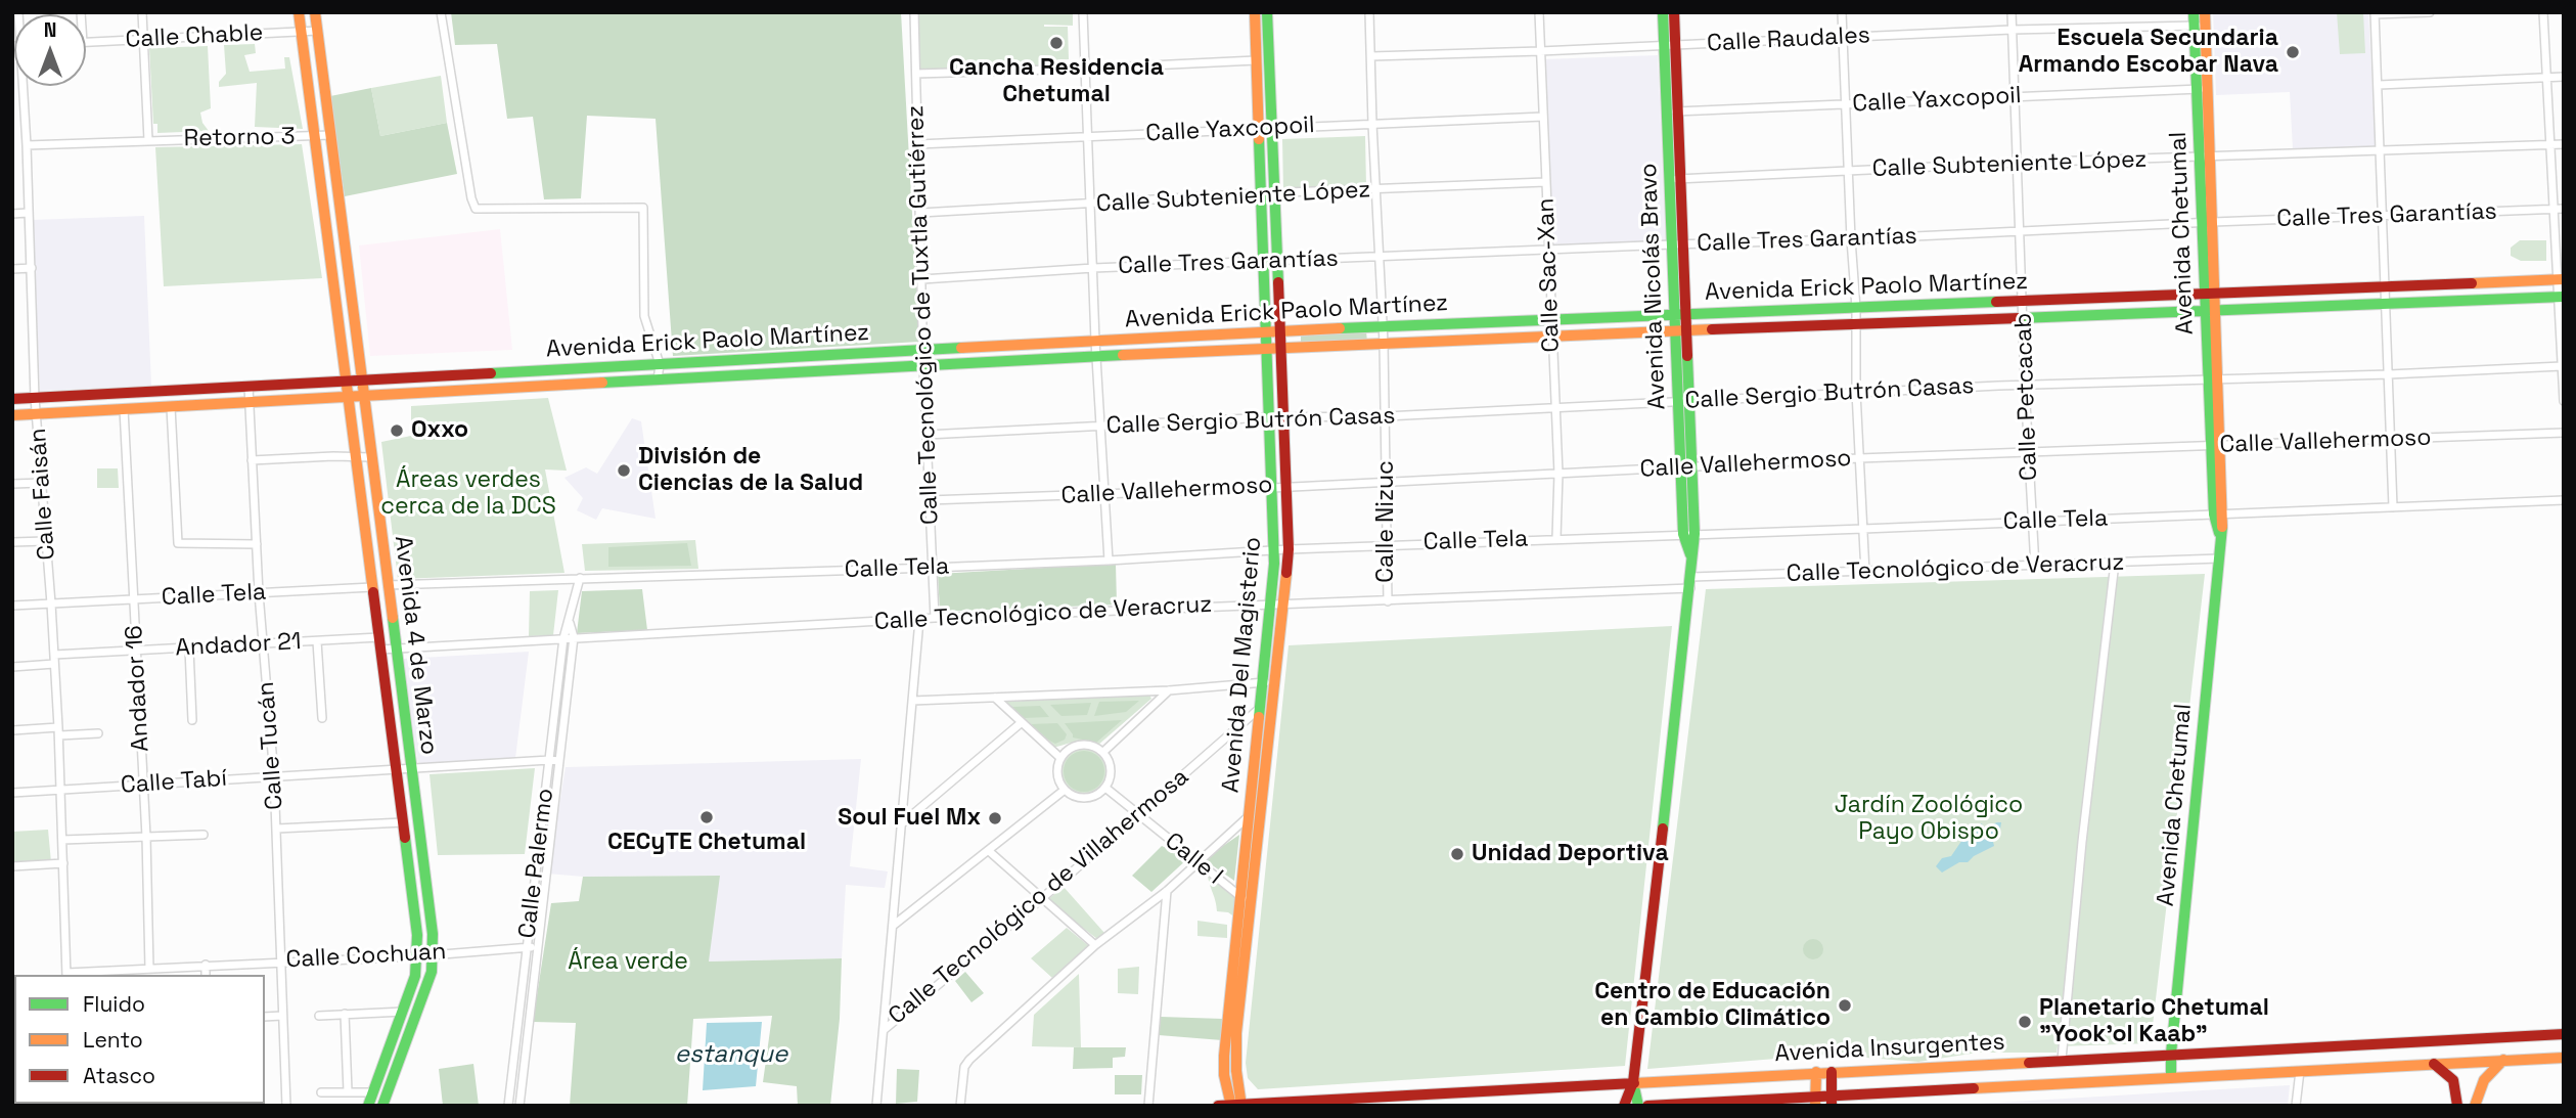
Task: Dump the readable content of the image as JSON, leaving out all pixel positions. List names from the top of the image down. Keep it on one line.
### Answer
{"streets":{"main road":["Avenida Chetumal","Avenida Nicolás Bravo","Avenida Erick Paolo Martínez","Avenida 4 de Marzo","Avenida Del Magisterio","Avenida Insurgentes"],"street":["Calle Chable","Calle Raudales","Calle Yaxcopoil","Retorno 3","Calle Subteniente López","Calle Tres Garantías","Calle Sac-Xan","Calle Tecnológico de Tuxtla Gutiérrez","Calle Sergio Butrón Casas","Calle Petcacab","Calle Vallehermoso","Calle Faisán","Calle Tela","Calle Nizuc","Calle Tecnológico de Veracruz","Andador 21","Andador 16","Calle Tucán","Calle Tabí","Calle I","Calle Palermo","Calle Tecnológico de Villahermosa","Calle Cochuan"]},"crossings":[["Calle Chable","Avenida 4 de Marzo"],["Calle Raudales","Avenida Chetumal"],["Calle Raudales","Calle Sac-Xan"],["Calle Raudales","Avenida Nicolás Bravo"],["Calle Raudales","Calle Petcacab"],["Calle Raudales","Calle Nizuc"],["Calle Yaxcopoil","Avenida Chetumal"],["Calle Yaxcopoil","Calle Sac-Xan"],["Calle Yaxcopoil","Avenida Nicolás Bravo"],["Calle Yaxcopoil","Calle Tecnológico de Tuxtla Gutiérrez"],["Calle Yaxcopoil","Calle Petcacab"],["Calle Yaxcopoil","Calle Nizuc"],["Calle Yaxcopoil","Avenida Del Magisterio"],["Retorno 3","Calle Faisán"],["Retorno 3","Avenida 4 de Marzo"],["Calle Subteniente López","Avenida Chetumal"],["Calle Subteniente López","Calle Sac-Xan"],["Calle Subteniente López","Avenida Nicolás Bravo"],["Calle Subteniente López","Calle Tecnológico de Tuxtla Gutiérrez"],["Calle Subteniente López","Calle Petcacab"],["Calle Subteniente López","Calle Nizuc"],["Calle Subteniente López","Avenida Del Magisterio"],["Calle Tres Garantías","Avenida Chetumal"],["Calle Tres Garantías","Calle Sac-Xan"],["Calle Tres Garantías","Avenida Nicolás Bravo"],["Calle Tres Garantías","Calle Tecnológico de Tuxtla Gutiérrez"],["Calle Tres Garantías","Calle Petcacab"],["Calle Tres Garantías","Calle Nizuc"],["Calle Tres Garantías","Avenida Del Magisterio"],["Avenida Chetumal","Avenida Erick Paolo Martínez"],["Avenida Chetumal","Calle Sergio Butrón Casas"],["Avenida Chetumal","Calle Vallehermoso"],["Avenida Chetumal","Calle Tela"],["Avenida Chetumal","Calle Tecnológico de Veracruz"],["Avenida Chetumal","Avenida Insurgentes"],["Calle Sac-Xan","Avenida Erick Paolo Martínez"],["Calle Sac-Xan","Calle Sergio Butrón Casas"],["Calle Sac-Xan","Calle Vallehermoso"],["Calle Sac-Xan","Calle Tela"],["Avenida Nicolás Bravo","Avenida Erick Paolo Martínez"],["Avenida Nicolás Bravo","Calle Sergio Butrón Casas"],["Avenida Nicolás Bravo","Calle Vallehermoso"],["Avenida Nicolás Bravo","Calle Tela"],["Avenida Nicolás Bravo","Calle Tecnológico de Veracruz"],["Avenida Nicolás Bravo","Avenida Insurgentes"],["Avenida Erick Paolo Martínez","Calle Tecnológico de Tuxtla Gutiérrez"],["Avenida Erick Paolo Martínez","Calle Petcacab"],["Avenida Erick Paolo Martínez","Calle Faisán"],["Avenida Erick Paolo Martínez","Calle Nizuc"],["Avenida Erick Paolo Martínez","Avenida 4 de Marzo"],["Avenida Erick Paolo Martínez","Avenida Del Magisterio"],["Avenida Erick Paolo Martínez","Andador 16"],["Avenida Erick Paolo Martínez","Calle Tucán"],["Calle Tecnológico de Tuxtla Gutiérrez","Calle Sergio Butrón Casas"],["Calle Tecnológico de Tuxtla Gutiérrez","Calle Vallehermoso"],["Calle Tecnológico de Tuxtla Gutiérrez","Calle Tela"],["Calle Tecnológico de Tuxtla Gutiérrez","Calle Tecnológico de Veracruz"],["Calle Sergio Butrón Casas","Calle Petcacab"],["Calle Sergio Butrón Casas","Calle Nizuc"],["Calle Sergio Butrón Casas","Avenida Del Magisterio"],["Calle Petcacab","Calle Vallehermoso"],["Calle Petcacab","Calle Tela"],["Calle Petcacab","Calle Tecnológico de Veracruz"],["Calle Vallehermoso","Calle Nizuc"],["Calle Vallehermoso","Avenida Del Magisterio"],["Calle Faisán","Calle Tela"],["Calle Faisán","Andador 21"],["Calle Faisán","Calle Tabí"],["Calle Faisán","Calle Cochuan"],["Calle Tela","Calle Nizuc"],["Calle Tela","Avenida 4 de Marzo"],["Calle Tela","Avenida Del Magisterio"],["Calle Tela","Andador 16"],["Calle Tela","Calle Tucán"],["Calle Tela","Calle Palermo"],["Calle Nizuc","Calle Tecnológico de Veracruz"],["Calle Tecnológico de Veracruz","Avenida 4 de Marzo"],["Calle Tecnológico de Veracruz","Avenida Del Magisterio"],["Calle Tecnológico de Veracruz","Calle Palermo"],["Andador 21","Avenida 4 de Marzo"],["Andador 21","Andador 16"],["Andador 21","Calle Tucán"],["Avenida 4 de Marzo","Calle Tabí"],["Avenida 4 de Marzo","Calle Cochuan"],["Avenida Del Magisterio","Calle I"],["Avenida Del Magisterio","Calle Tecnológico de Villahermosa"],["Avenida Del Magisterio","Avenida Insurgentes"],["Andador 16","Calle Tabí"],["Andador 16","Calle Cochuan"],["Calle Tucán","Calle Tabí"],["Calle Tucán","Calle Cochuan"],["Calle Tabí","Calle Palermo"],["Calle I","Calle Tecnológico de Villahermosa"],["Calle Palermo","Calle Cochuan"]],"water":["estanque"],"parks":["Áreas verdes cerca de la DCS","Jardín Zoológico Payo Obispo","Área verde"],"places":["Cancha Residencia Chetumal","Escuela Secundaria Armando Escobar Nava","Oxxo","División de Ciencias de la Salud","CECyTE Chetumal","Soul Fuel Mx","Unidad Deportiva","Centro de Educación en Cambio Climático","Planetario Chetumal \"Yook'ol Kaab\""],"legend":["Fluido","Lento","Atasco"],"north":"top"}
